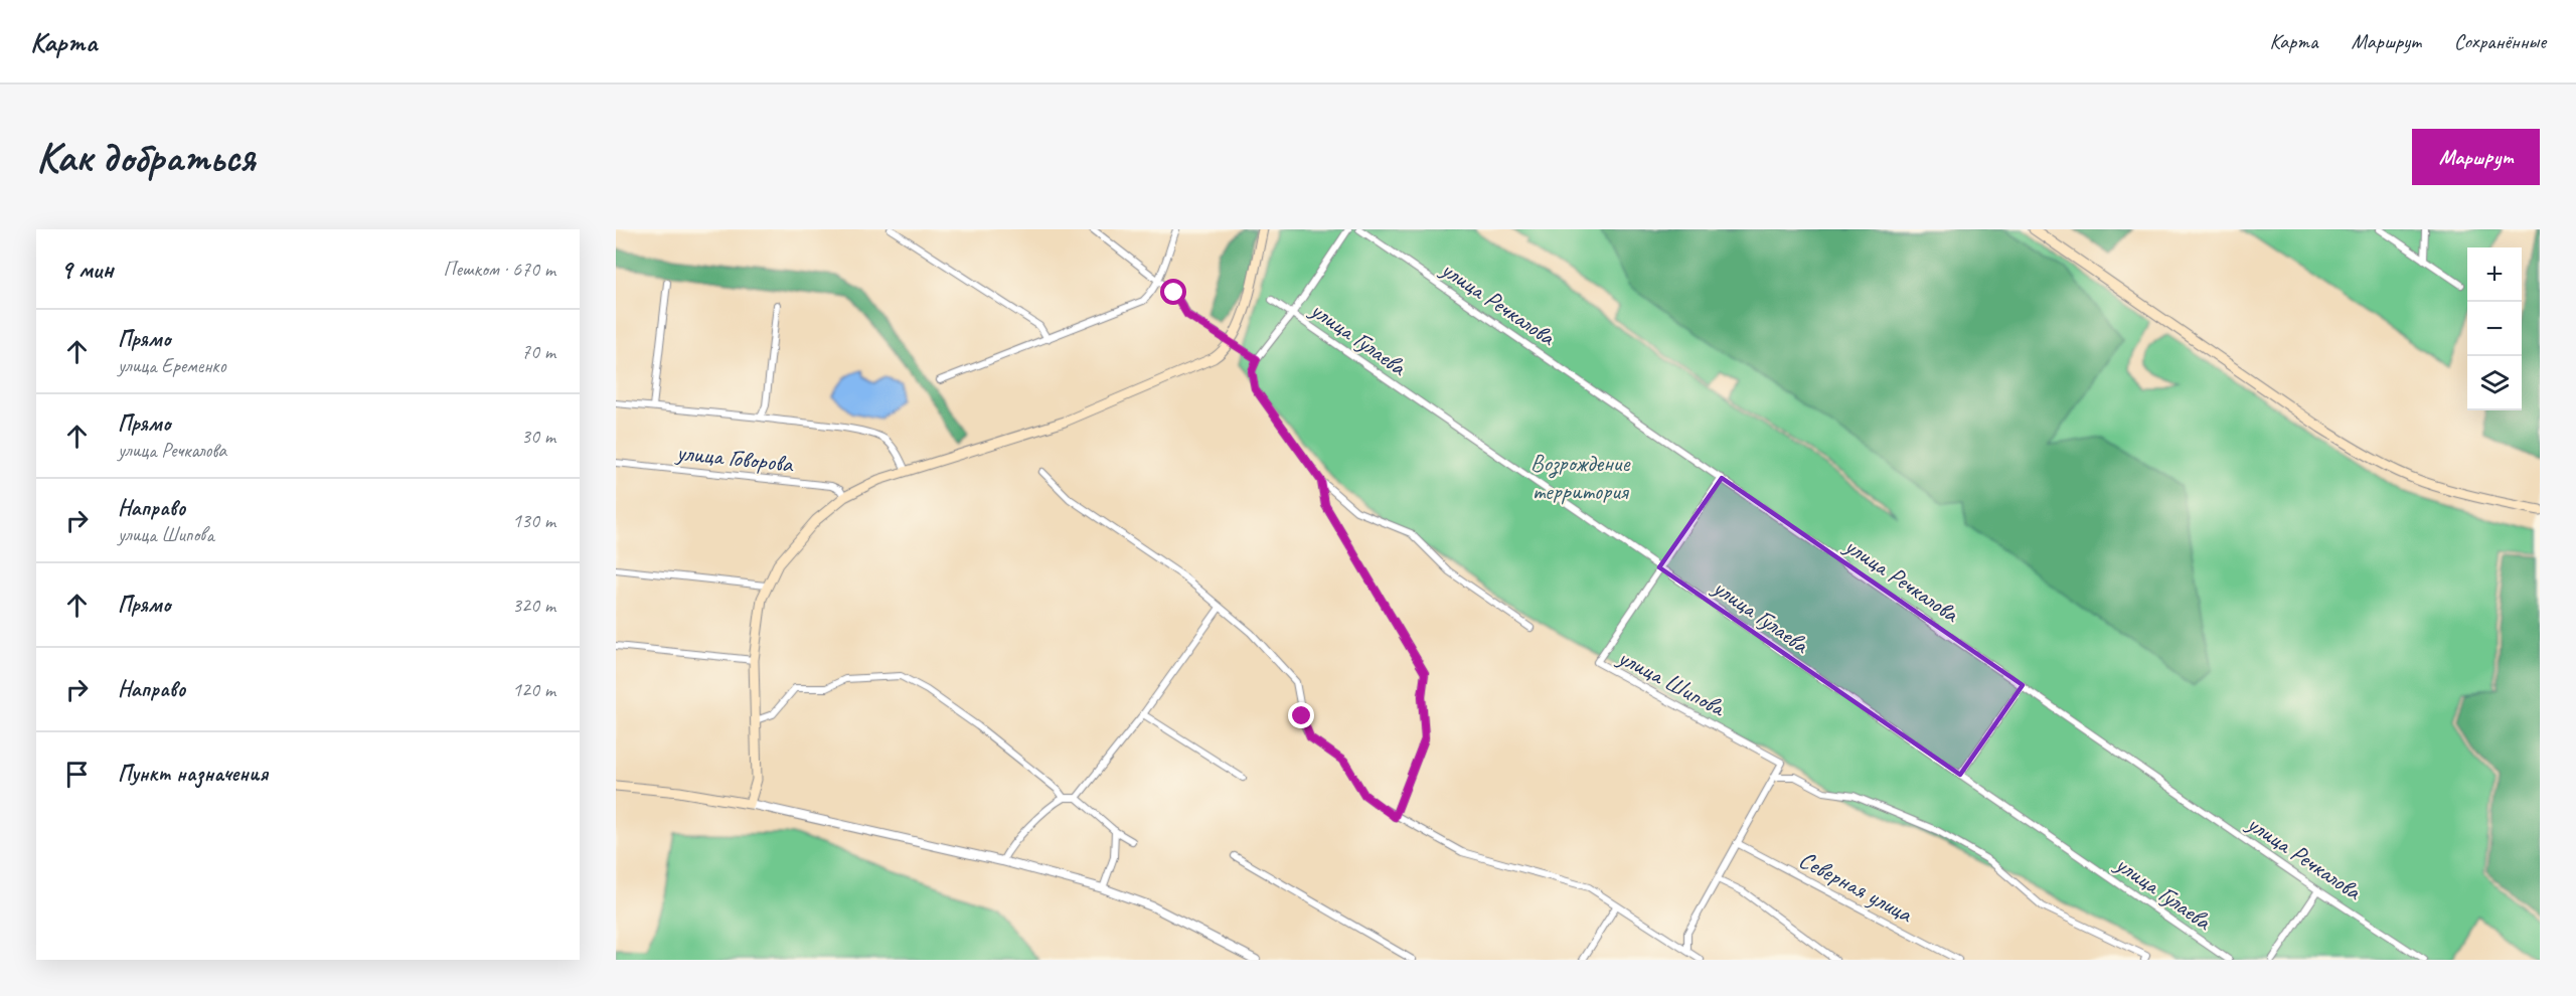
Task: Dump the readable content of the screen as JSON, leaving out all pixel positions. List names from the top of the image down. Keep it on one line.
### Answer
{"streets":{"street":["улица Речкалова","улица Гулаева","улица Говорова","улица Шипова","Северная улица"]},"crossings":[["улица Речкалова","улица Шипова"],["улица Гулаева","улица Шипова"]],"parks":["Возрождение территория"],"page":{"header":"Карта","nav":["Карта","Маршрут","Сохранённые"],"buttons":"Маршрут","title":"Как добраться","heading":["9 мин","Пешком · 670 m"],"map_buttons":["+","−"],"list":[["Прямо","улица Еременко","70 m"],["Прямо","улица Речкалова","30 m"],["Направо","улица Шипова","130 m"],["Прямо","320 m"],["Направо","120 m"],"Пункт назначения"]}}
